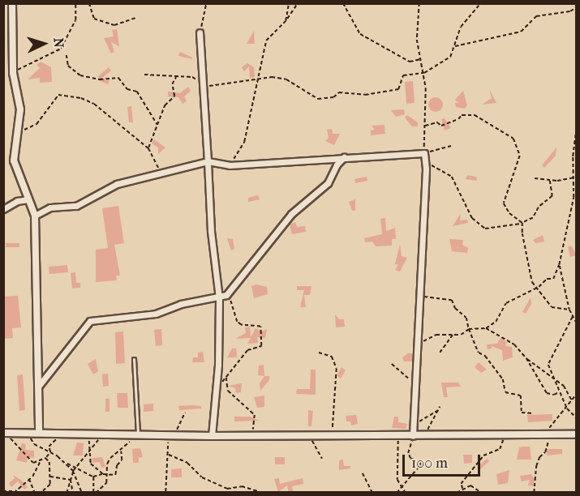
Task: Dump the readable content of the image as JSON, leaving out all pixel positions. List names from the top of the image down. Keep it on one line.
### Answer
{"scale_bar":"100 m","north":"right"}
